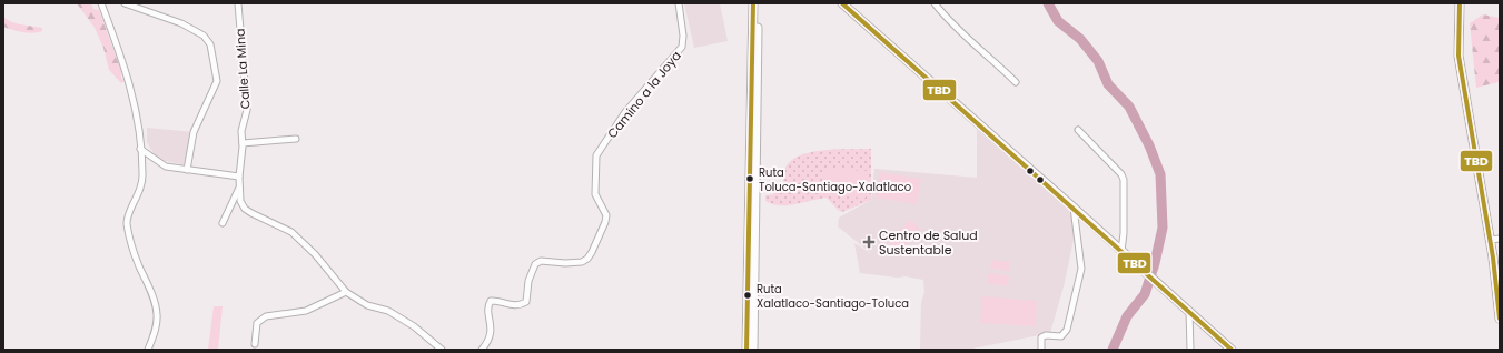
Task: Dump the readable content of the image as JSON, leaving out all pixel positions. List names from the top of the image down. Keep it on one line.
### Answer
{"streets":{"street":["Calle La Mina","Camino a la Joya"]},"places":{"other":["Ruta Toluca-Santiago-Xalatlaco","Ruta Xalatlaco-Santiago-Toluca"],"health":["Centro de Salud Sustentable"]},"lines":["transit line TBD"]}
